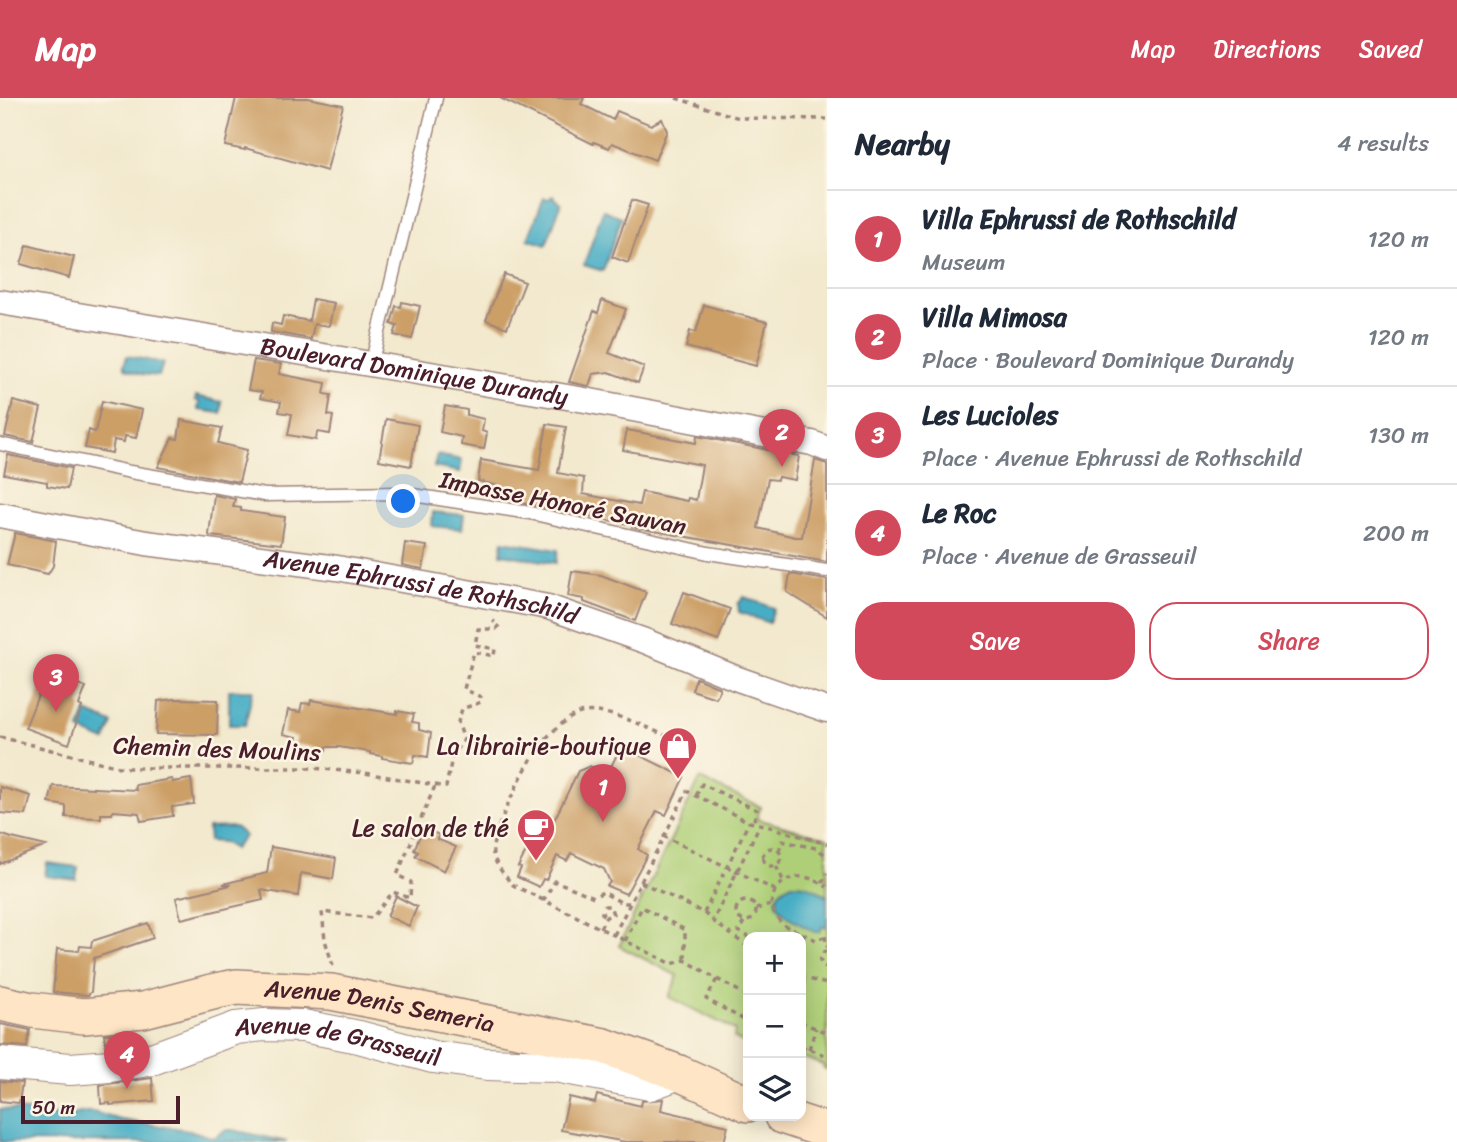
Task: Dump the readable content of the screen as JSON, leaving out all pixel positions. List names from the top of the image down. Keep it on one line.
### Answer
{"streets":{"main road":["Avenue Denis Semeria"],"street":["Boulevard Dominique Durandy","Avenue Ephrussi de Rothschild","Avenue de Grasseuil"],"lane":["Impasse Honoré Sauvan"],"path":["Chemin des Moulins"]},"crossings":[["Avenue Denis Semeria","Avenue de Grasseuil"]],"places":{"shop":["La librairie-boutique"],"cafe":["Le salon de thé"]},"scale_bar":"50 m","page":{"header":"Map","nav":["Map","Directions","Saved"],"heading":["Nearby","4 results"],"list":[{"mark":"1","name":"Villa Ephrussi de Rothschild","note":"Museum","value":"120 m"},{"mark":"2","name":"Villa Mimosa","note":"Place · Boulevard Dominique Durandy","value":"120 m"},{"mark":"3","name":"Les Lucioles","note":"Place · Avenue Ephrussi de Rothschild","value":"130 m"},{"mark":"4","name":"Le Roc","note":"Place · Avenue de Grasseuil","value":"200 m"}],"pins":["2","3","1","4"],"buttons":["Save","Share"],"map_buttons":["+","−"],"scale":"50 m"}}
